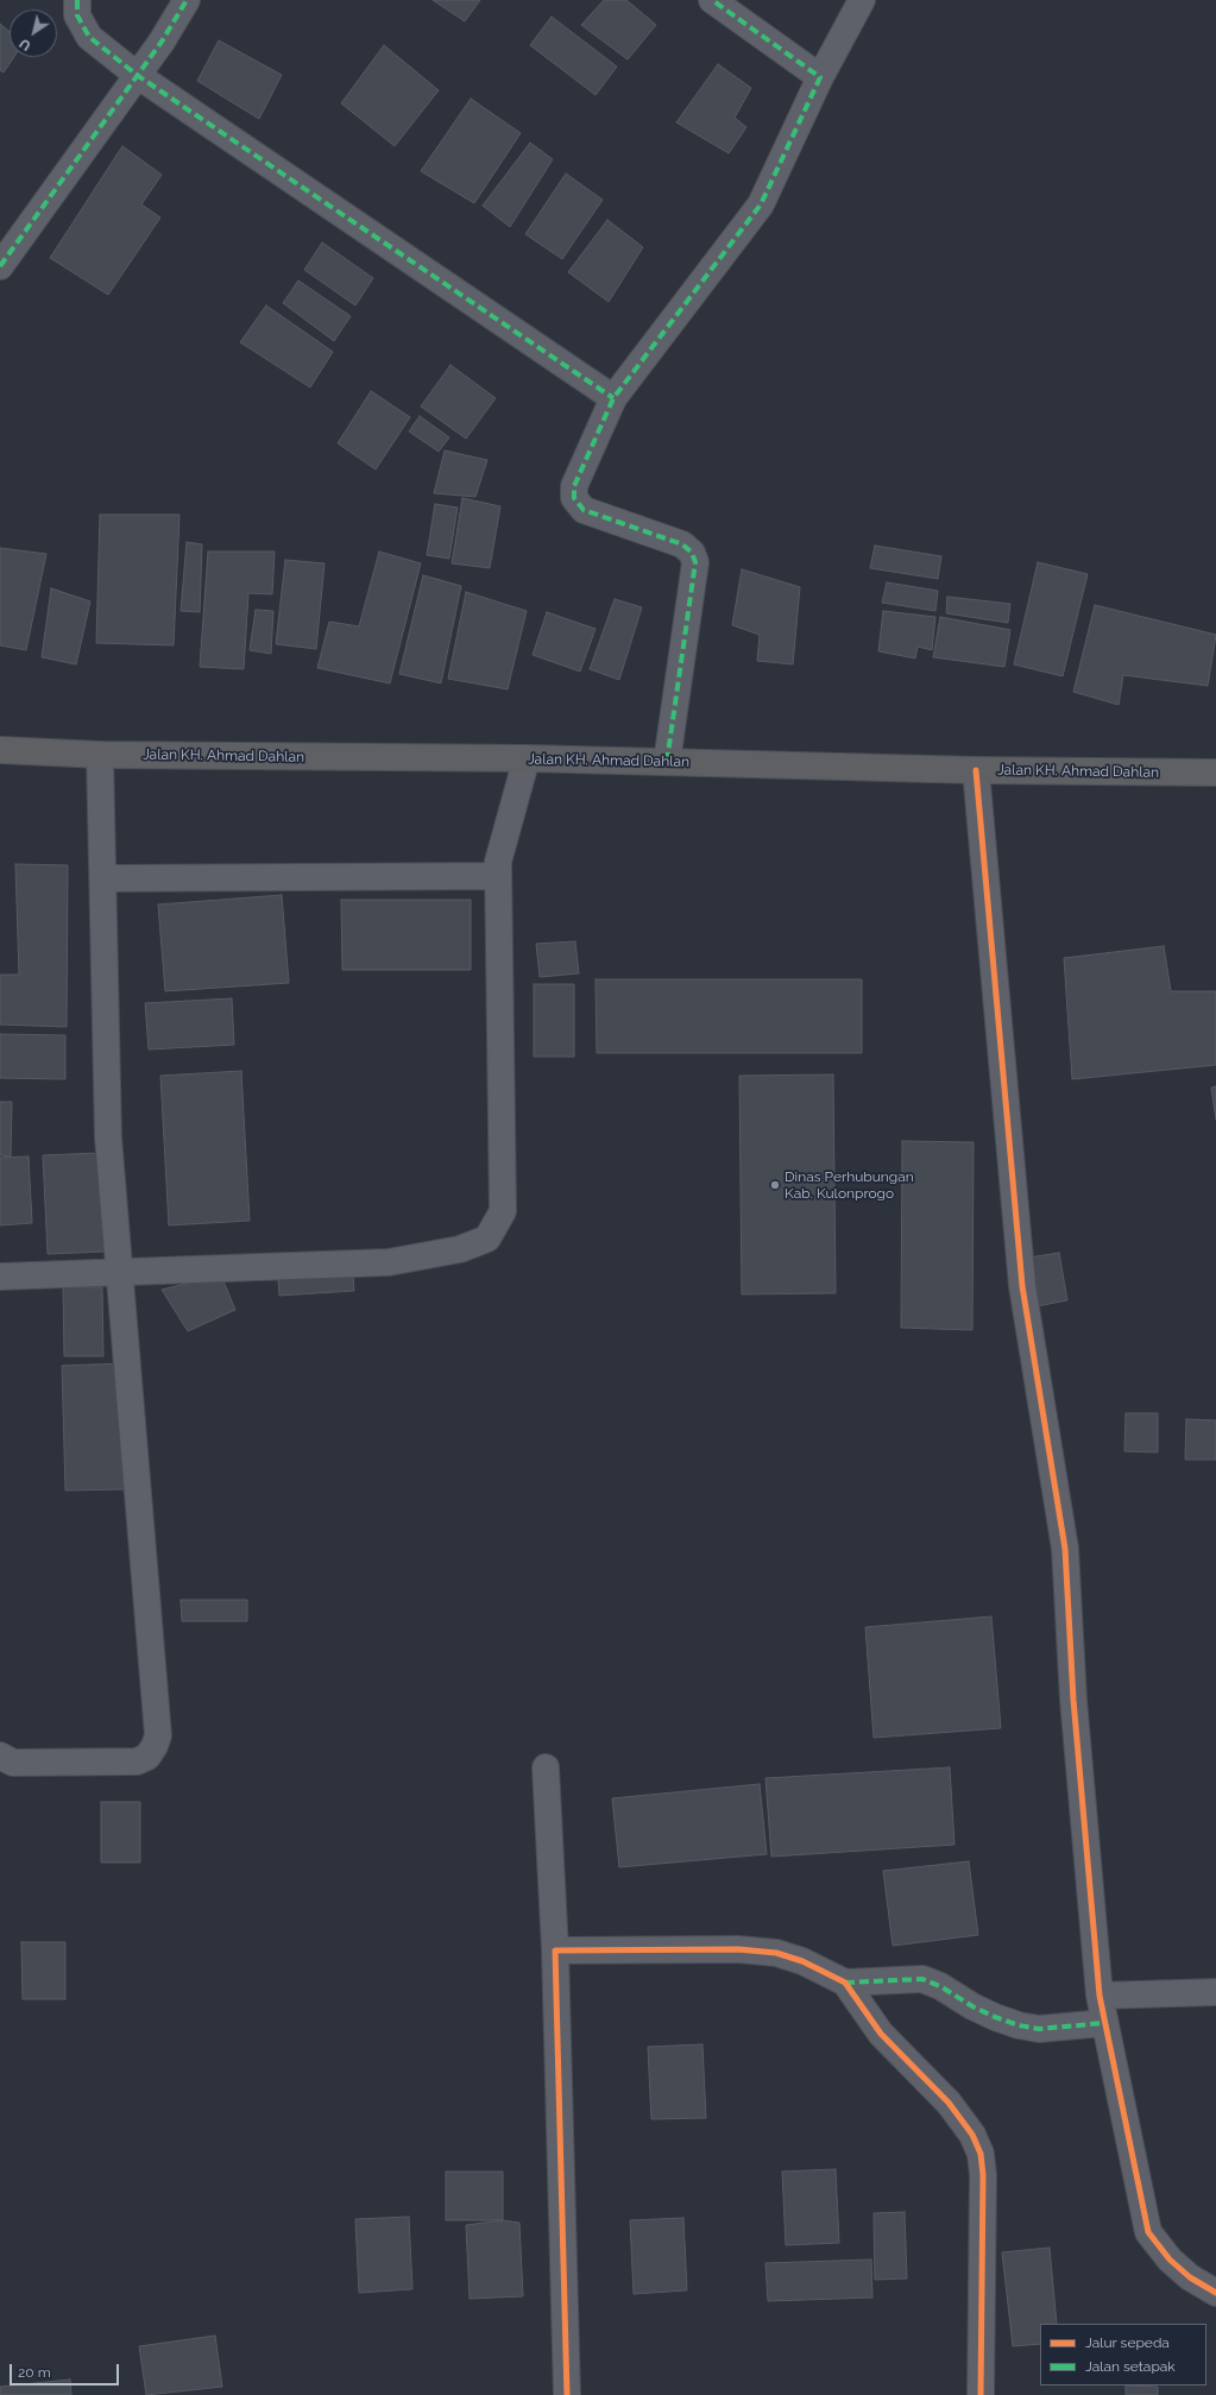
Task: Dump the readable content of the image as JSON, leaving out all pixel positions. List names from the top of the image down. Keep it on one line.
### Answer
{"streets":{"highway":["Jalan KH. Ahmad Dahlan"]},"places":["Dinas Perhubungan Kab. Kulonprogo"],"legend":["Jalur sepeda","Jalan setapak"],"scale_bar":"20 m","north":"bottom left"}
